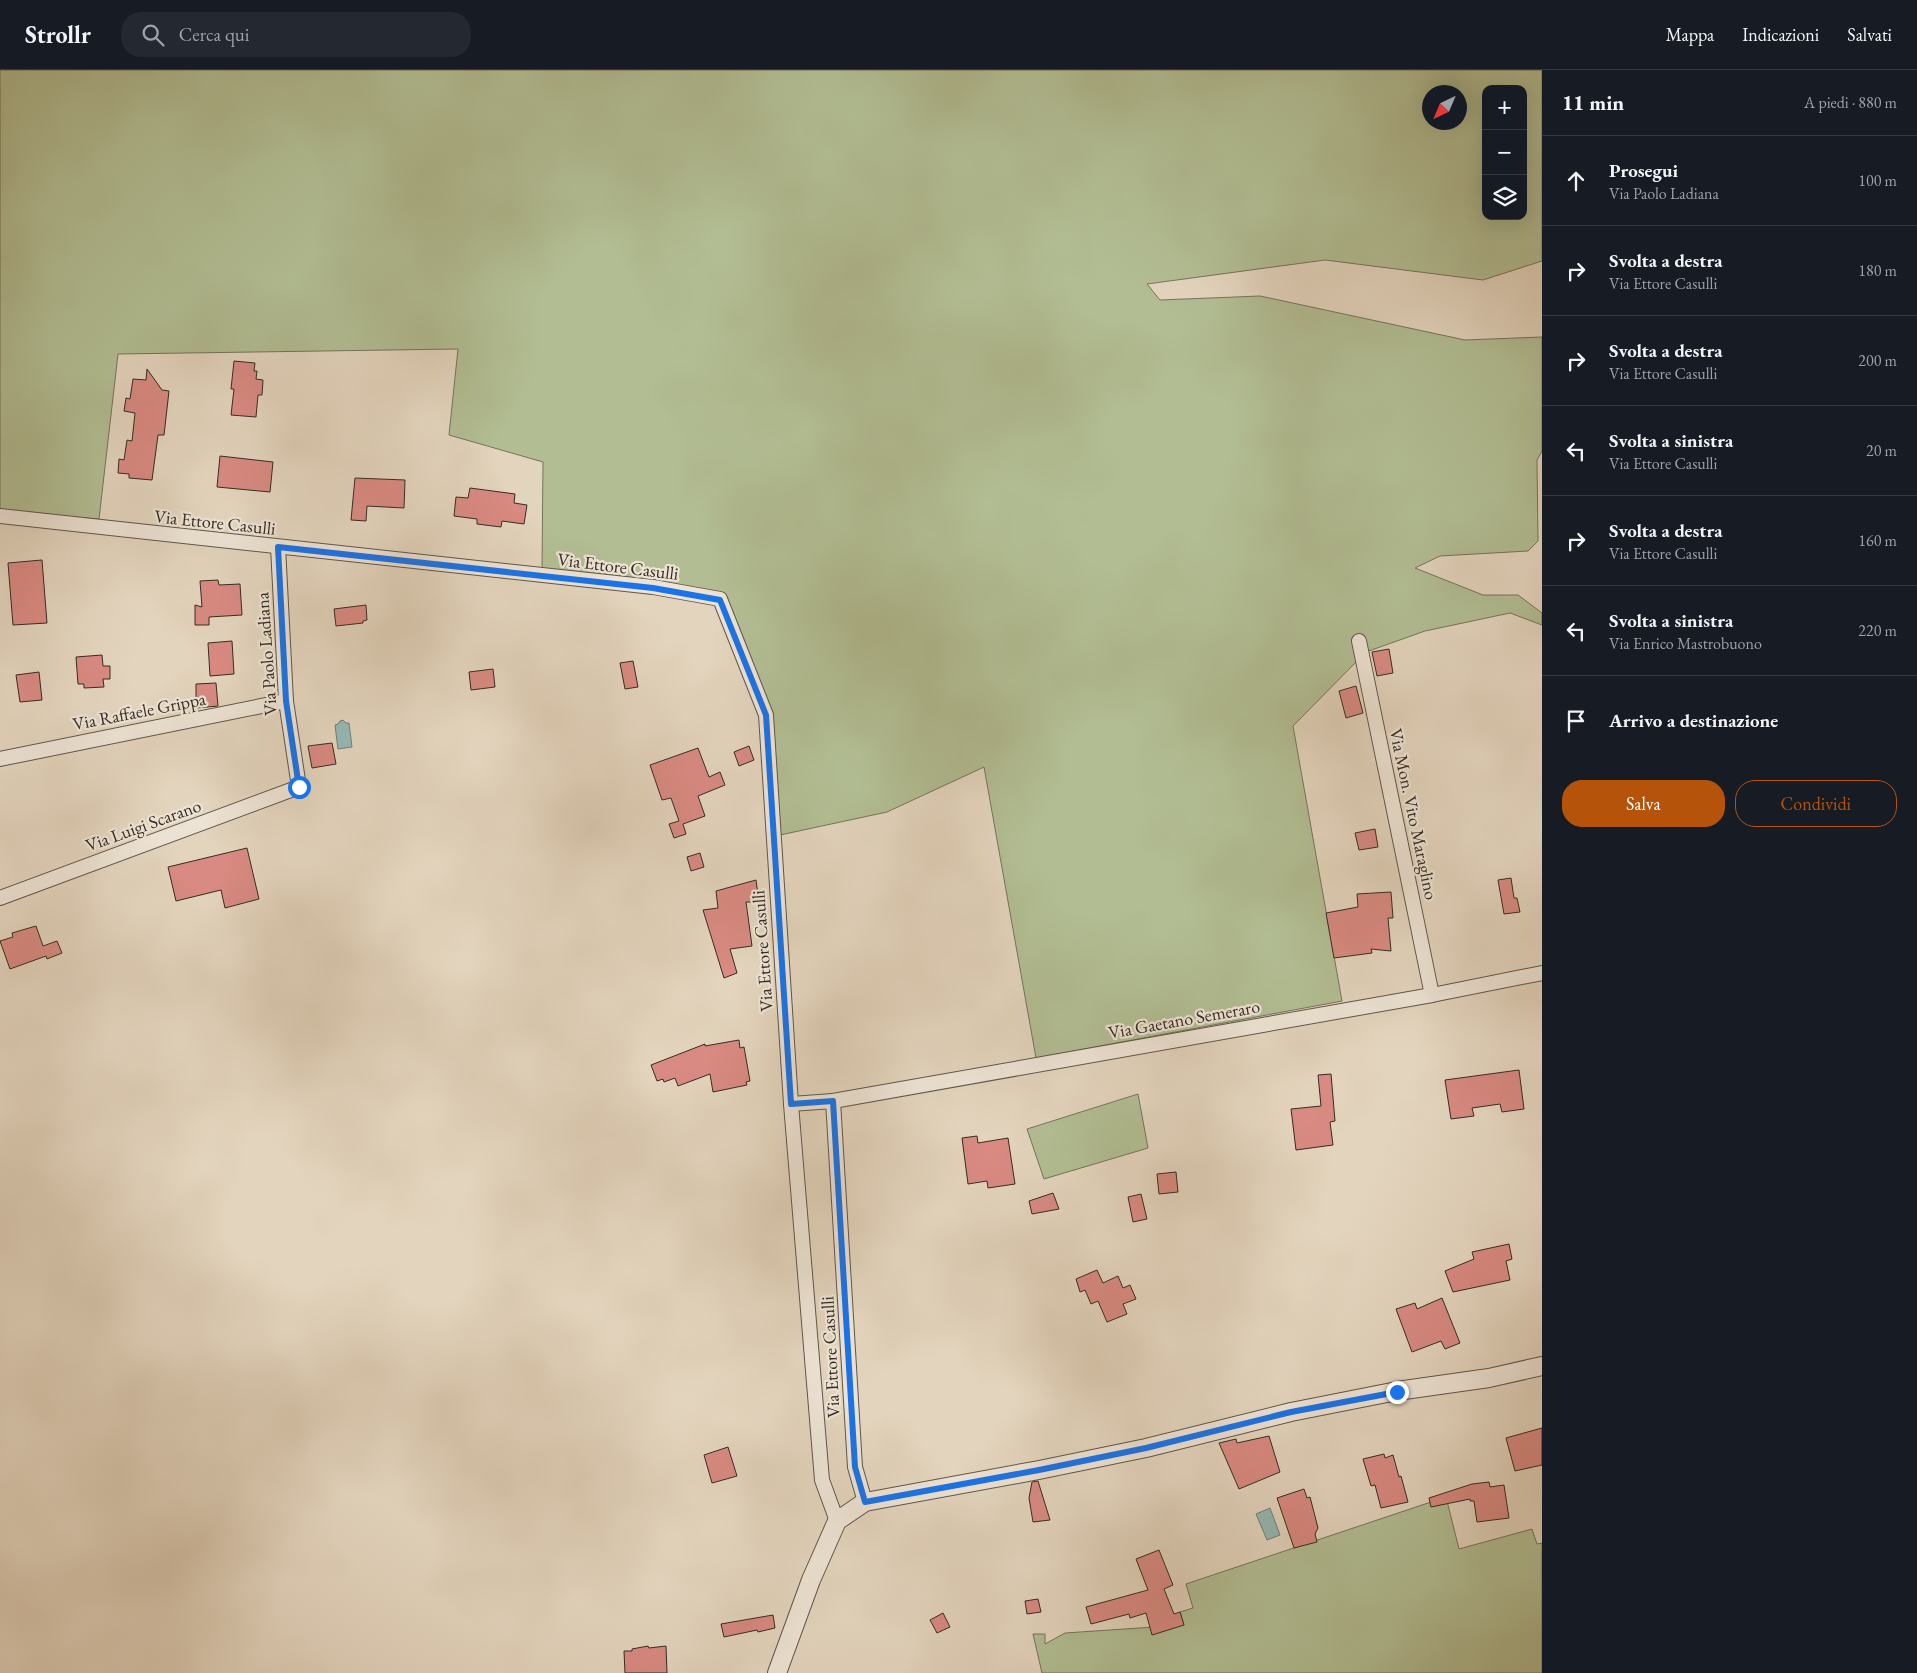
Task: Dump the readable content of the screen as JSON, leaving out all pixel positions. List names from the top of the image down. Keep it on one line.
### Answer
{"streets":{"street":["Via Ettore Casulli","Via Paolo Ladiana","Via Raffaele Grippa","Via Mon. Vito Maraglino","Via Luigi Scarano","Via Gaetano Semeraro"]},"crossings":[["Via Ettore Casulli","Via Paolo Ladiana"],["Via Ettore Casulli","Via Gaetano Semeraro"],["Via Paolo Ladiana","Via Raffaele Grippa"],["Via Paolo Ladiana","Via Luigi Scarano"],["Via Mon. Vito Maraglino","Via Gaetano Semeraro"]],"north":"bottom left","page":{"header":"Strollr","search":"Cerca qui","nav":["Mappa","Indicazioni","Salvati"],"heading":["11 min","A piedi · 880 m"],"map_buttons":["+","−"],"list":[["Prosegui","Via Paolo Ladiana","100 m"],["Svolta a destra","Via Ettore Casulli","180 m"],["Svolta a destra","Via Ettore Casulli","200 m"],["Svolta a sinistra","Via Ettore Casulli","20 m"],["Svolta a destra","Via Ettore Casulli","160 m"],["Svolta a sinistra","Via Enrico Mastrobuono","220 m"],"Arrivo a destinazione"],"buttons":["Salva","Condividi"]}}
